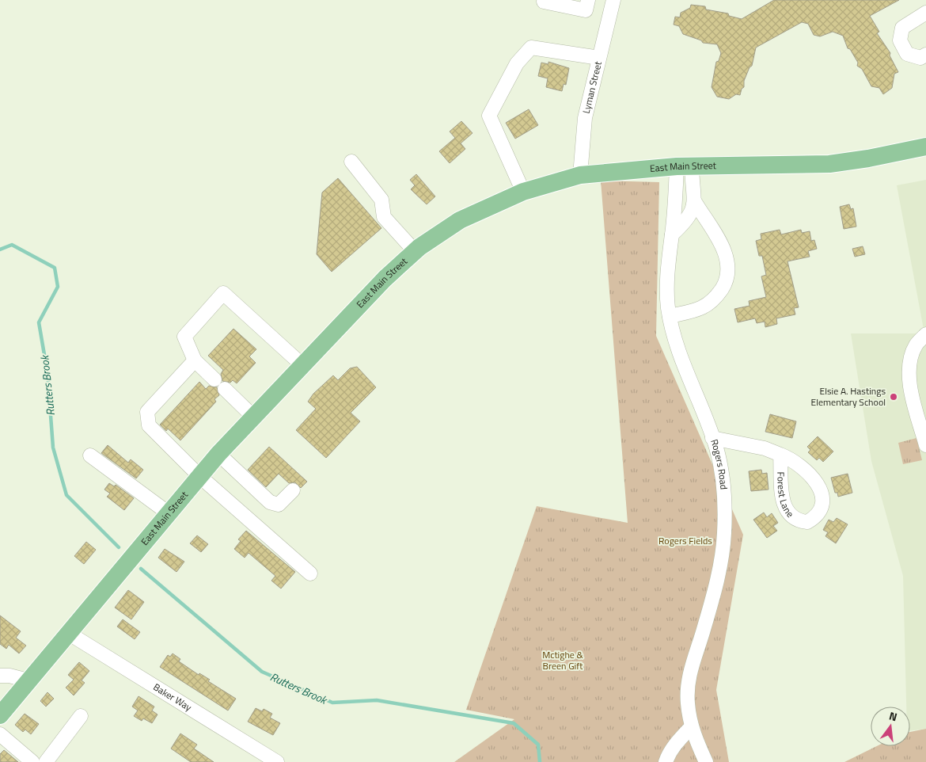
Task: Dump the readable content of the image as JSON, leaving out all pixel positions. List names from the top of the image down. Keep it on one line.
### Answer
{"streets":{"main road":["East Main Street"],"street":["Lyman Street","Rogers Road","Forest Lane","Baker Way"]},"crossings":[["Lyman Street","East Main Street"],["East Main Street","Rogers Road"],["East Main Street","Baker Way"],["Rogers Road","Forest Lane"]],"water":["Rutters Brook"],"parks":["Rogers Fields","Mctighe & Breen Gift"],"places":["Elsie A. Hastings Elementary School"],"north":"top"}
